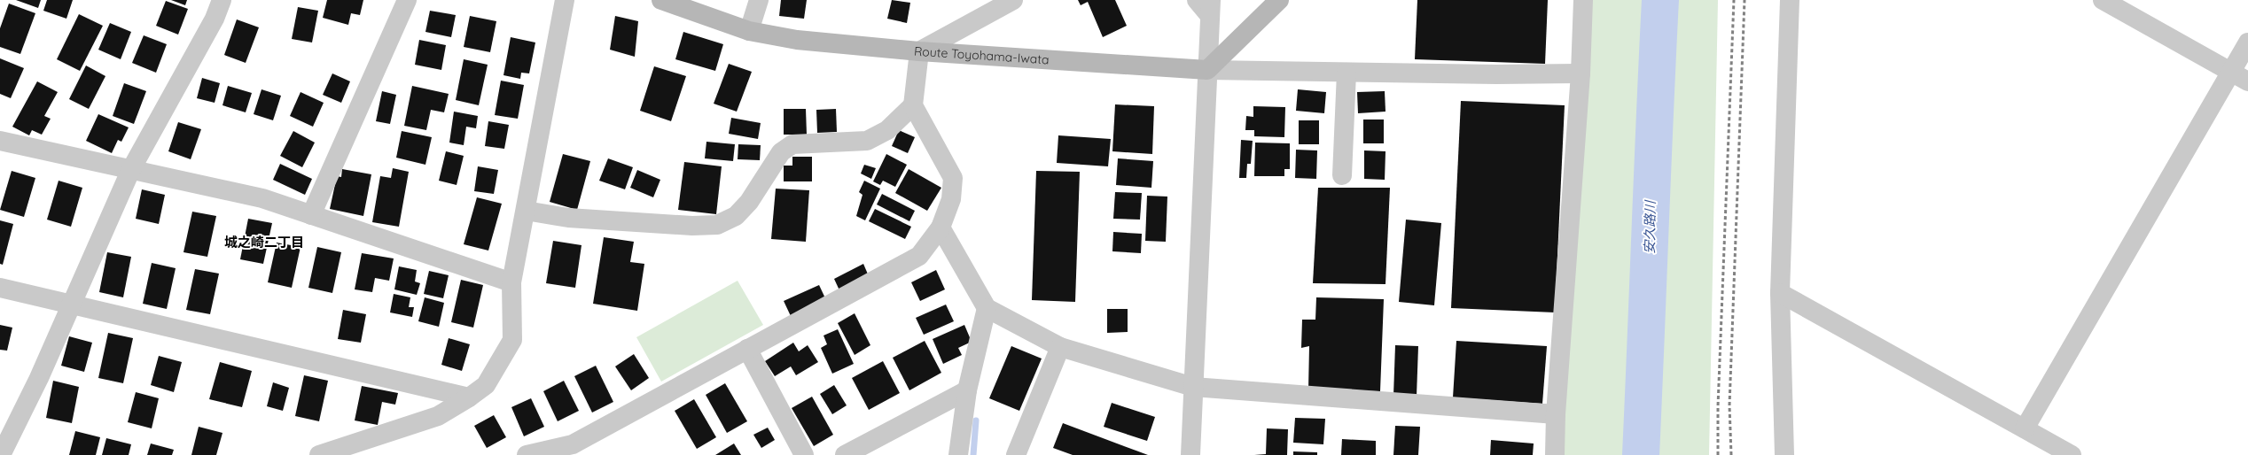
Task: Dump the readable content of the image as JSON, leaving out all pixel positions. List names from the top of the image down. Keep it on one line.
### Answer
{"streets":{"main road":["Route Toyohama-Iwata"]},"districts":["城之崎二丁目"],"water":["安久路川"]}
